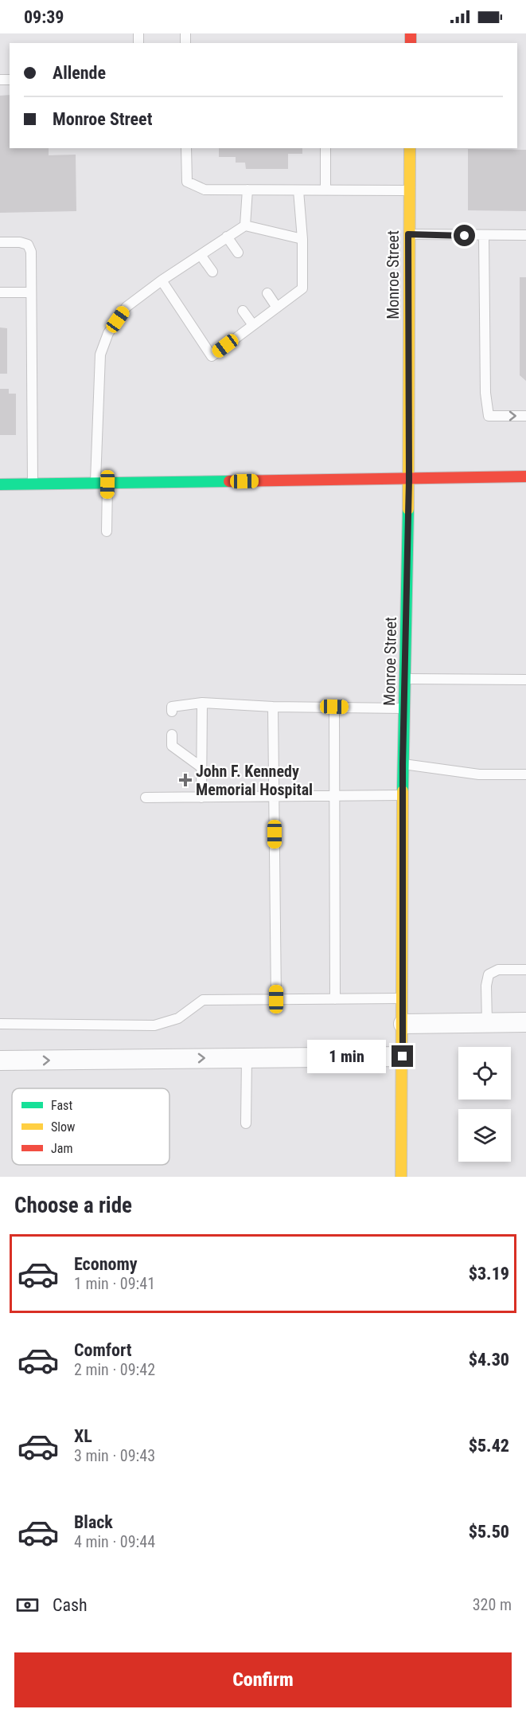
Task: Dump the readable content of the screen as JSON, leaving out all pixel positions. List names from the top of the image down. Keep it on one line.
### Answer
{"streets":{"main road":["Monroe Street"]},"places":{"health":["John F. Kennedy Memorial Hospital"]},"legend":["Fast","Slow","Jam"],"page":{"status":"09:39","banner":["Allende","Monroe Street"],"bubble":"1 min","heading":"Choose a ride","list":[{"name":"Economy","note":"1 min · 09:41","value":"$3.19"},{"name":"Comfort","note":"2 min · 09:42","value":"$4.30"},{"name":"XL","note":"3 min · 09:43","value":"$5.42"},{"name":"Black","note":"4 min · 09:44","value":"$5.50"}],"pay":["Cash","320 m"],"buttons":"Confirm"}}
